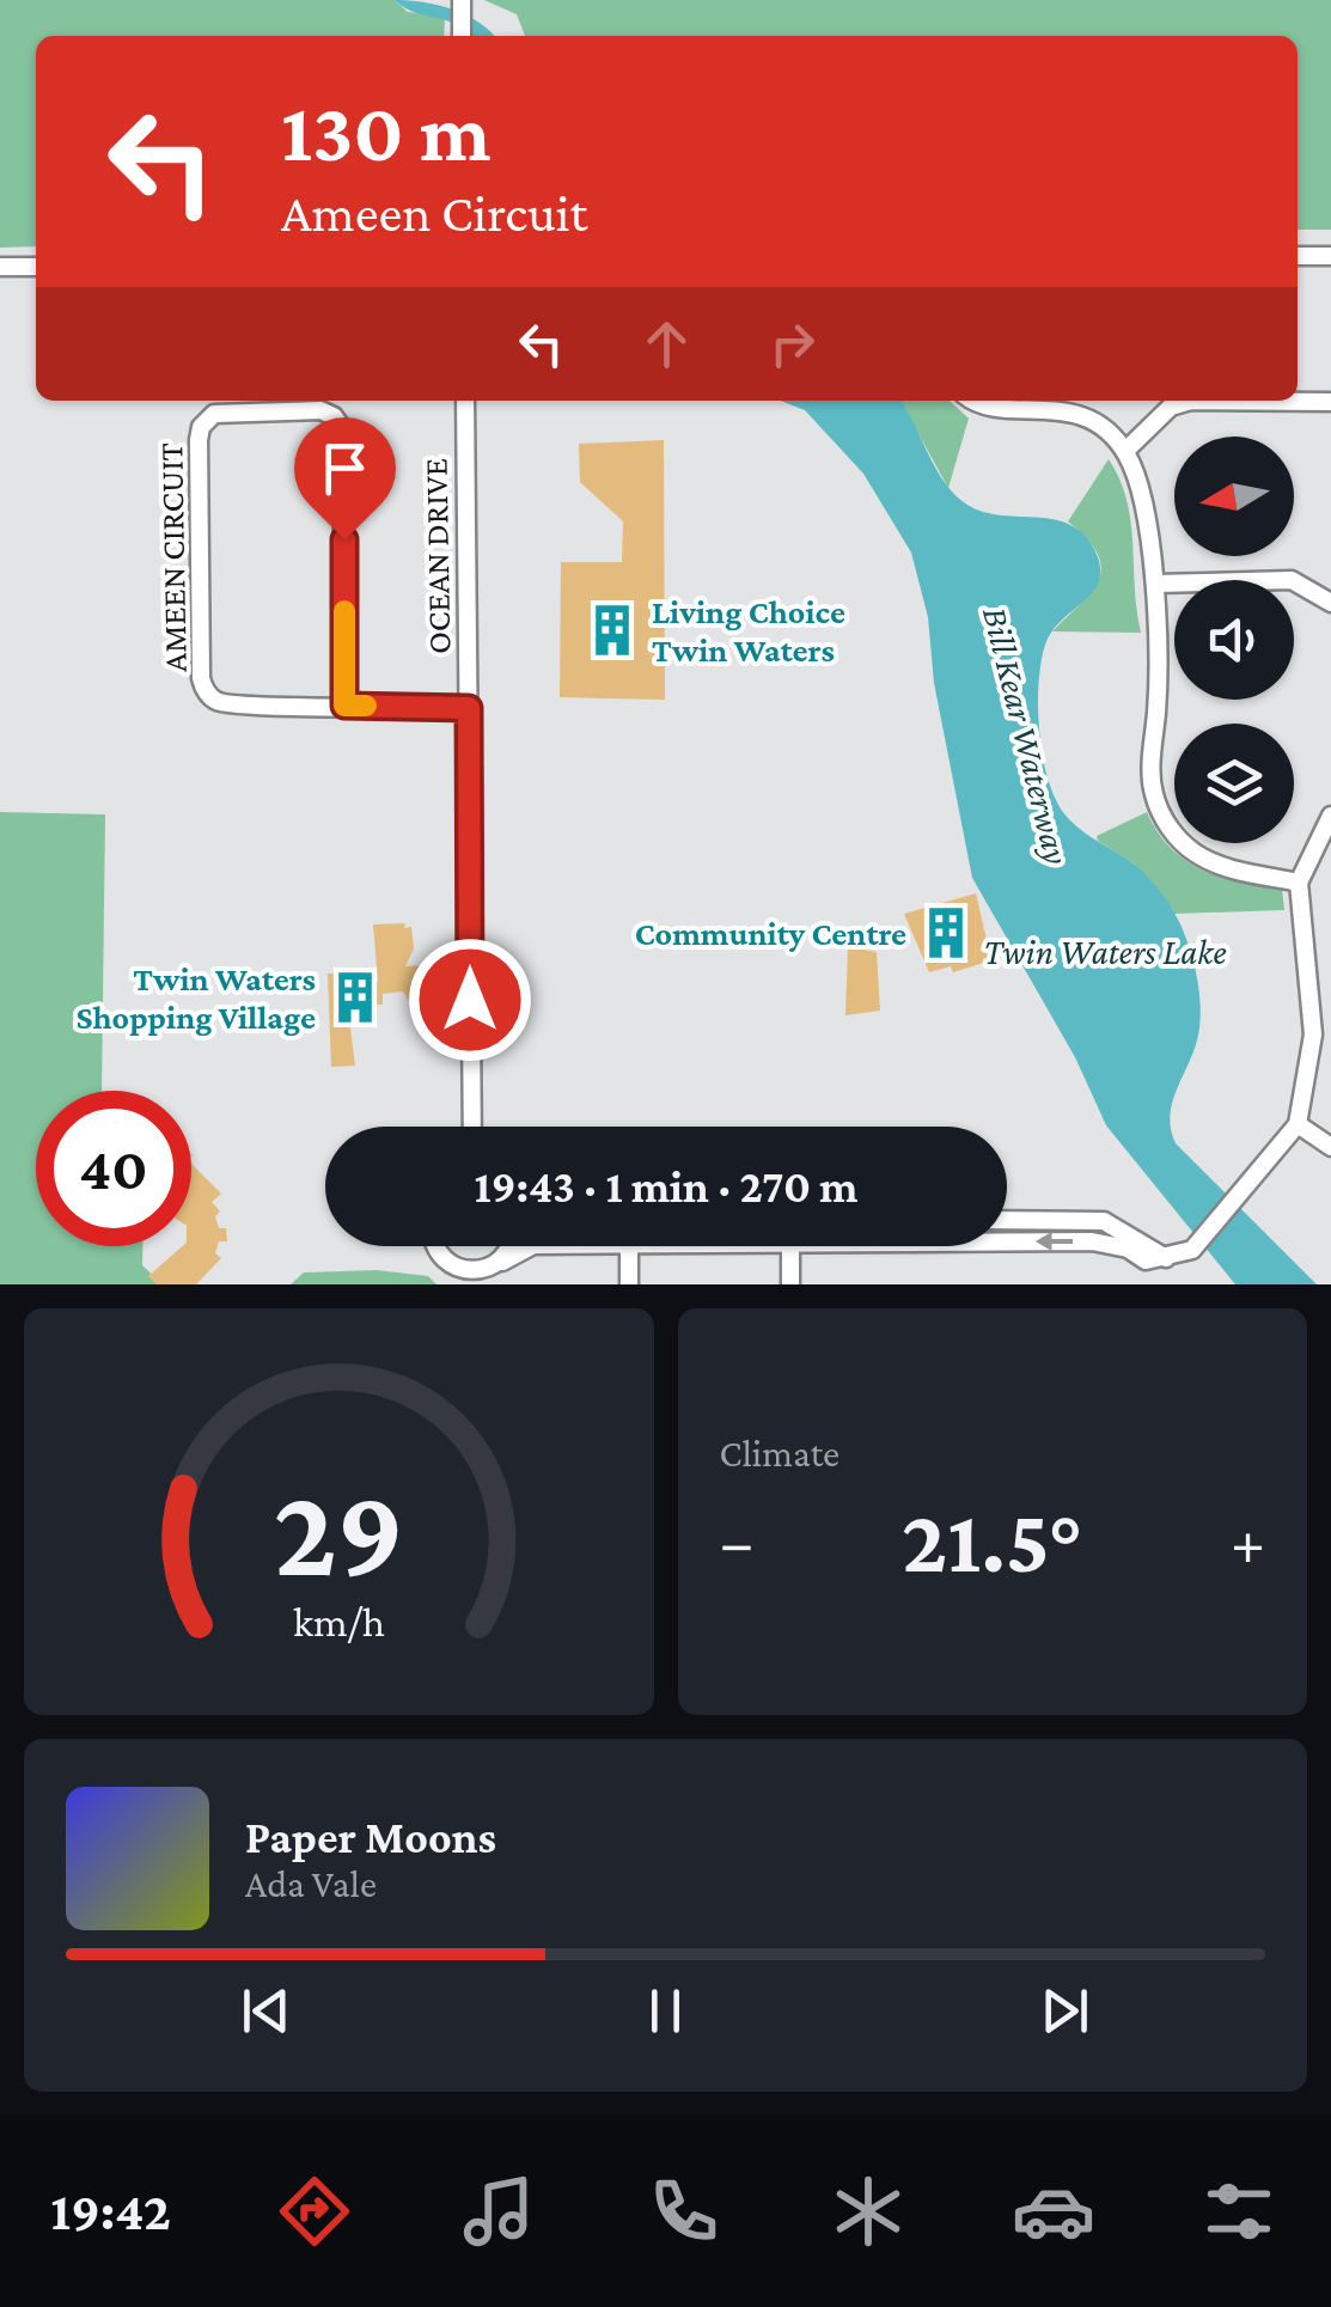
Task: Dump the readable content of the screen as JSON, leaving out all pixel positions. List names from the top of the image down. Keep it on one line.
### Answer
{"streets":{"street":["OCEAN DRIVE","AMEEN CIRCUIT"]},"crossings":[["OCEAN DRIVE","AMEEN CIRCUIT"]],"water":["Bill Kear Waterway","Twin Waters Lake"],"places":{"building":["Living Choice Twin Waters","Community Centre","Twin Waters Shopping Village"]},"north":"left","page":{"turn":["130 m","Ameen Circuit"],"limit":"40","trip":"19:43 · 1 min · 270 m","tile":"Climate","heat":["−","21.5°","+"],"song":["Paper Moons","Ada Vale"],"tabs":"19:42","gauge":["29","km/h"]}}
